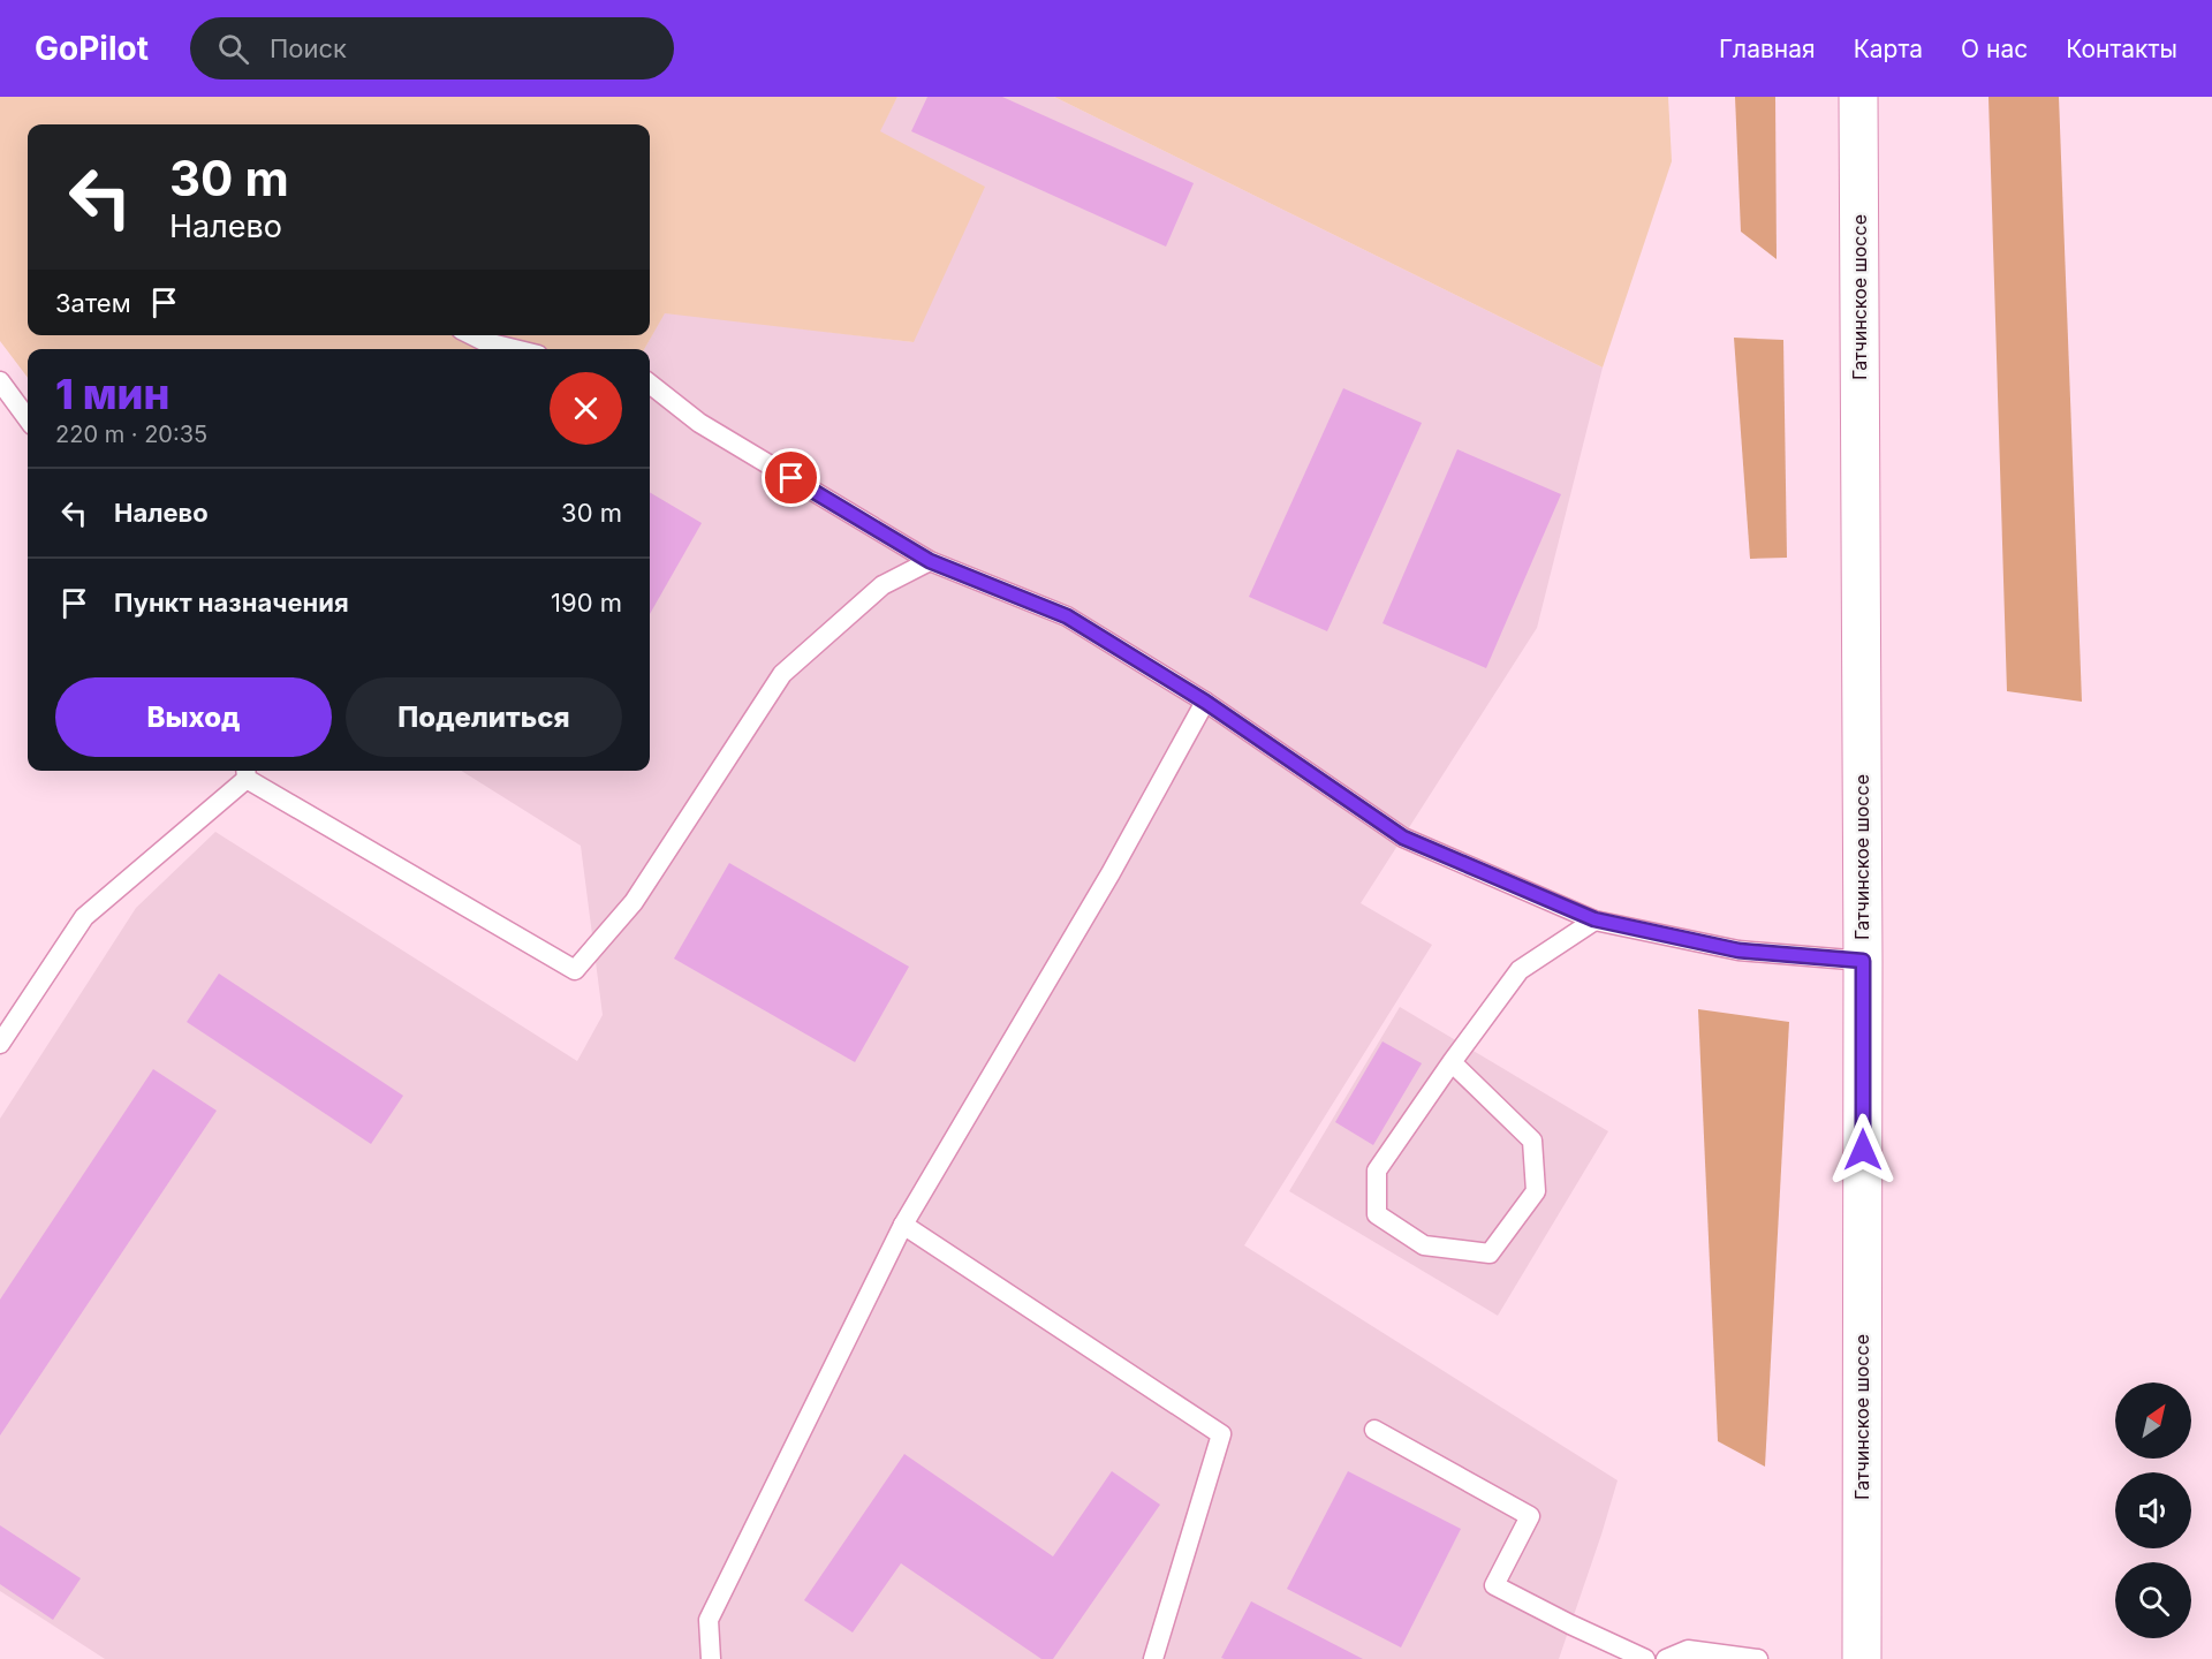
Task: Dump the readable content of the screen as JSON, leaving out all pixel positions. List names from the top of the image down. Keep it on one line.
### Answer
{"streets":{"main road":["Гатчинское шоссе"]},"north":"top right","page":{"header":"GoPilot","search":"Поиск","nav":["Главная","Карта","О нас","Контакты"],"turn":["30 m","Налево"],"then":"Затем","heading":["1 мин","220 m · 20:35"],"list":[{"name":"Налево","value":"30 m"},{"name":"Пункт назначения","value":"190 m"}],"buttons":["Выход","Поделиться"]}}
